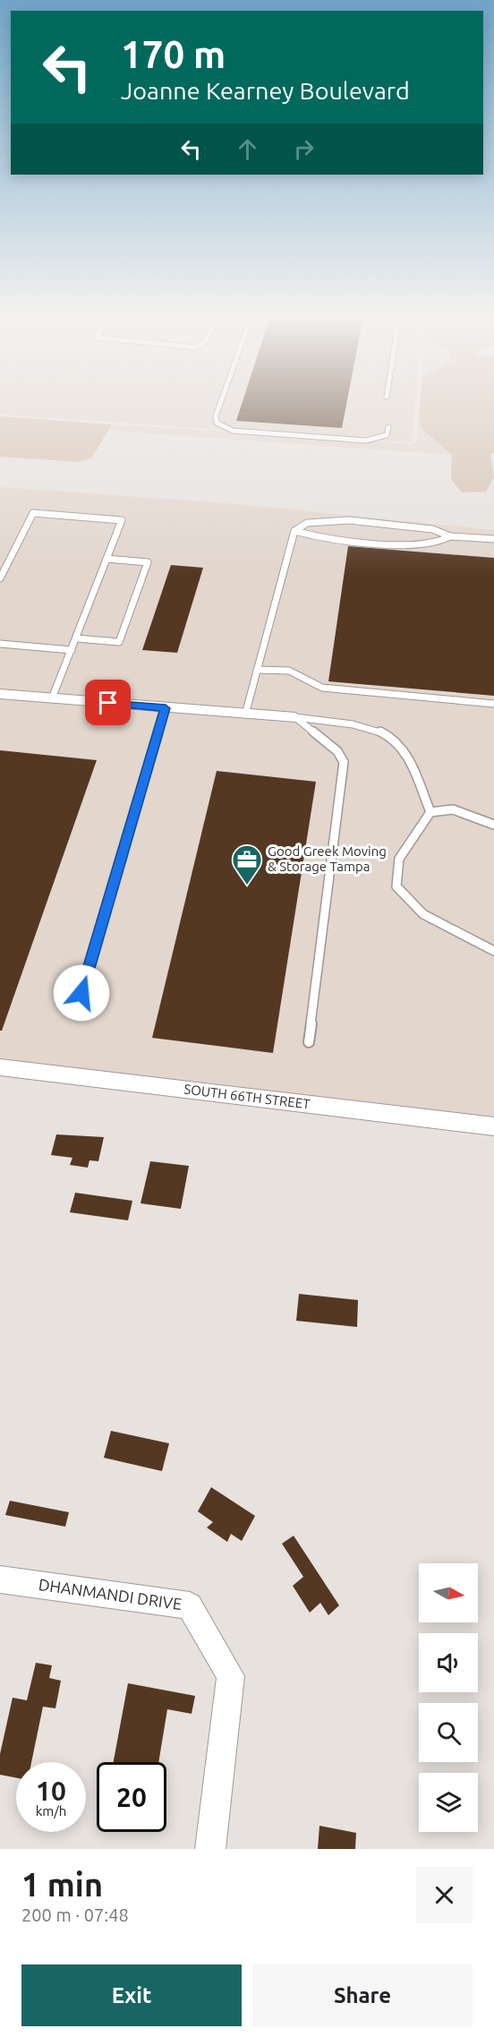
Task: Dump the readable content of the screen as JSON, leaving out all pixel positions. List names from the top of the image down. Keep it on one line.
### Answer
{"streets":{"street":["SOUTH 66TH STREET","DHANMANDI DRIVE"]},"places":{"office":["Good Greek Moving & Storage Tampa"]},"north":"right","page":{"turn":["170 m","Joanne Kearney Boulevard"],"speed":"10 km/h","limit":"20","heading":["1 min","200 m · 07:48"],"buttons":["Exit","Share"]}}
